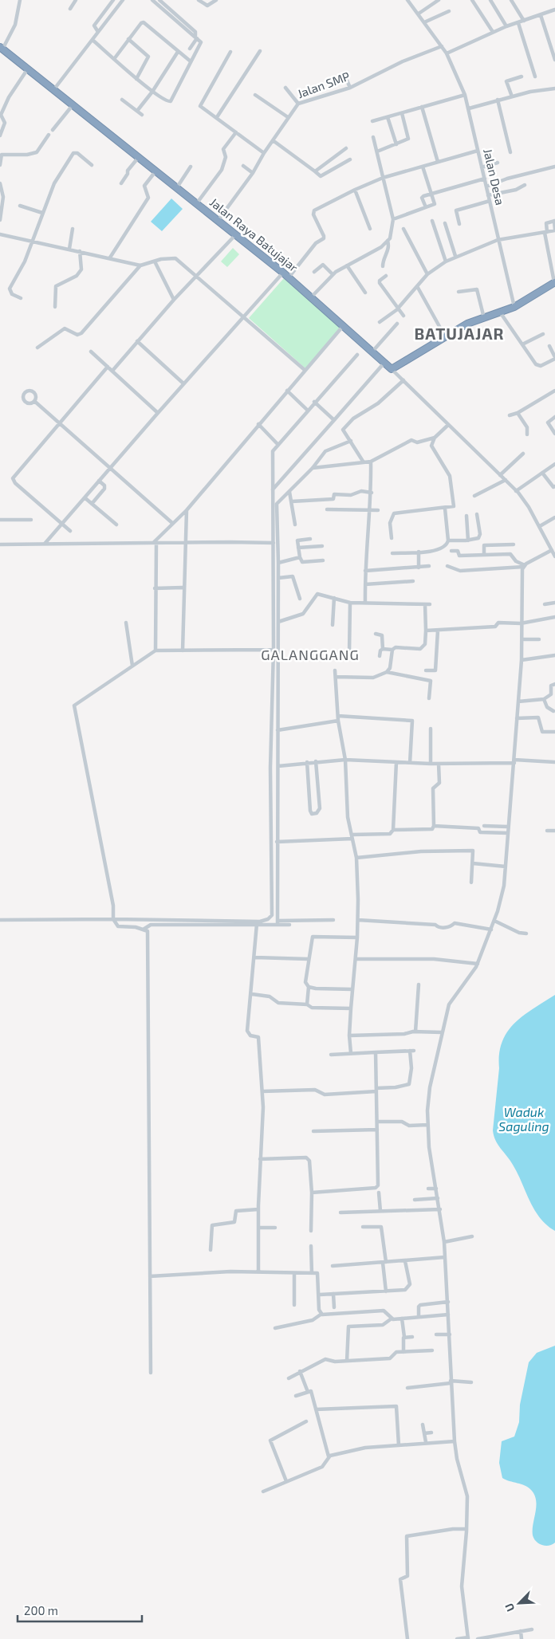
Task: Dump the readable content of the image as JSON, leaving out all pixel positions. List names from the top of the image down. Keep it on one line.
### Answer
{"streets":{"highway":["Jalan Raya Batujajar"],"street":["Jalan SMP","Jalan Desa"]},"crossings":[["Jalan SMP","Jalan Desa"],["Jalan SMP","Jalan Raya Batujajar"]],"districts":["BATUJAJAR","GALANGGANG"],"water":["Waduk Saguling"],"scale_bar":"200 m","north":"bottom left"}
